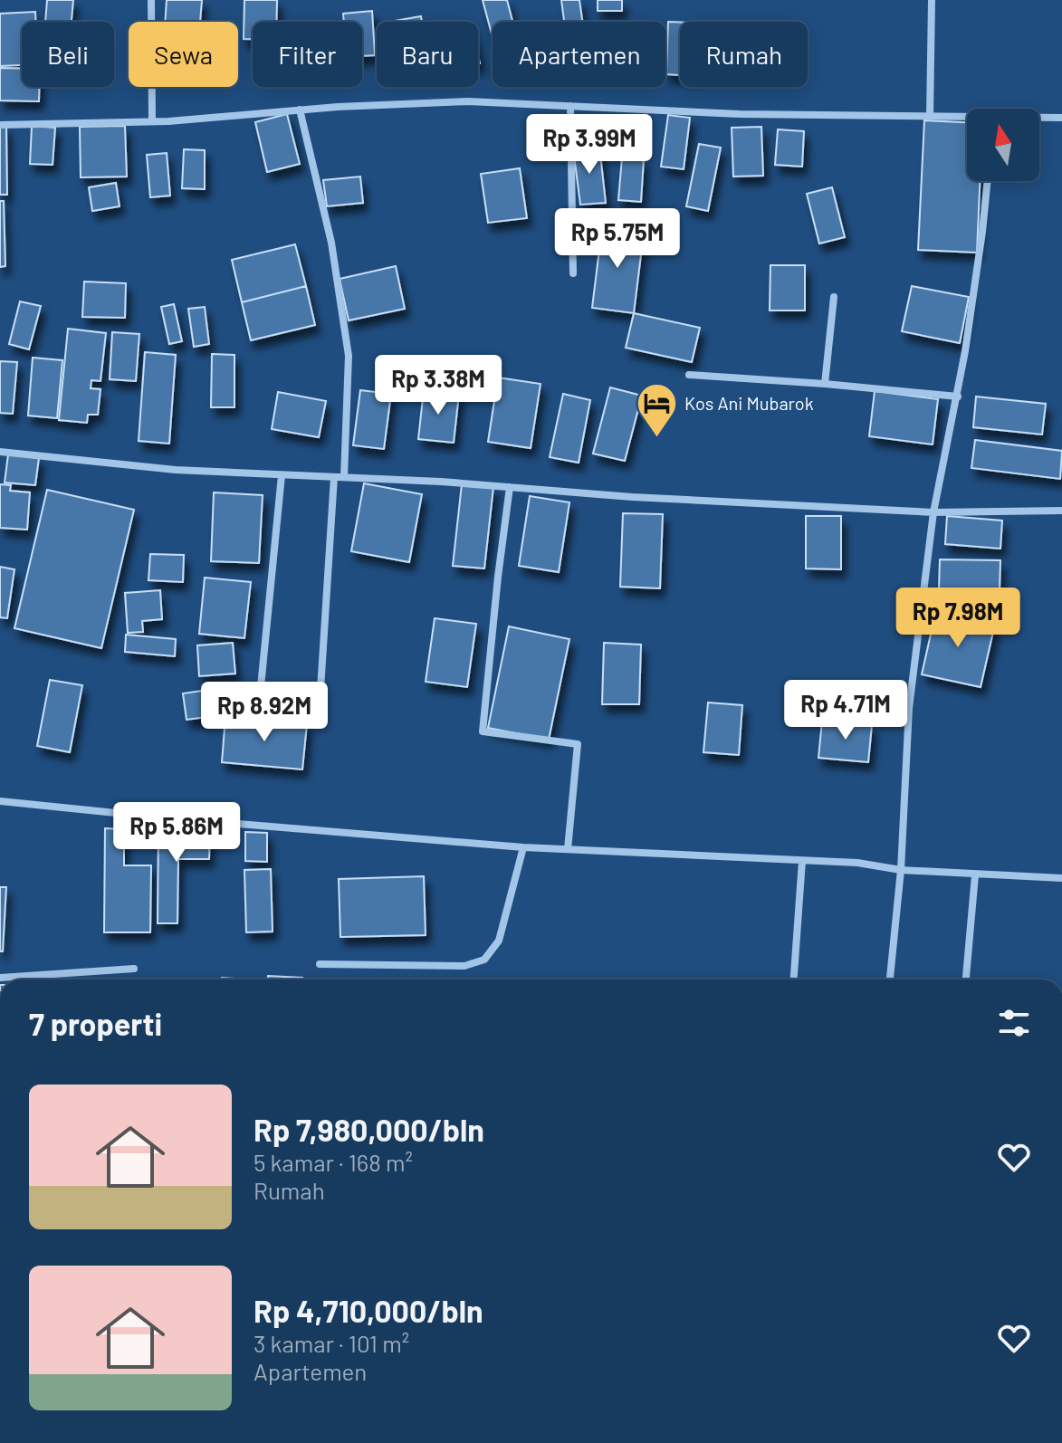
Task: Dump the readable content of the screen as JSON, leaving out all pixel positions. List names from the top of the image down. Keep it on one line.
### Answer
{"places":{"hotel":["Kos Ani Mubarok"]},"north":"top","page":{"chip":["Beli","Sewa","Filter","Baru","Apartemen","Rumah"],"price":["Rp 3.99M","Rp 5.75M","Rp 3.38M","Rp 7.98M","Rp 4.71M","Rp 8.92M","Rp 5.86M"],"heading":"7 properti","list":[{"name":"Rp 7,980,000/bln","note":"5 kamar · 168 m² · Rumah"},{"name":"Rp 4,710,000/bln","note":"3 kamar · 101 m² · Apartemen"}]}}
